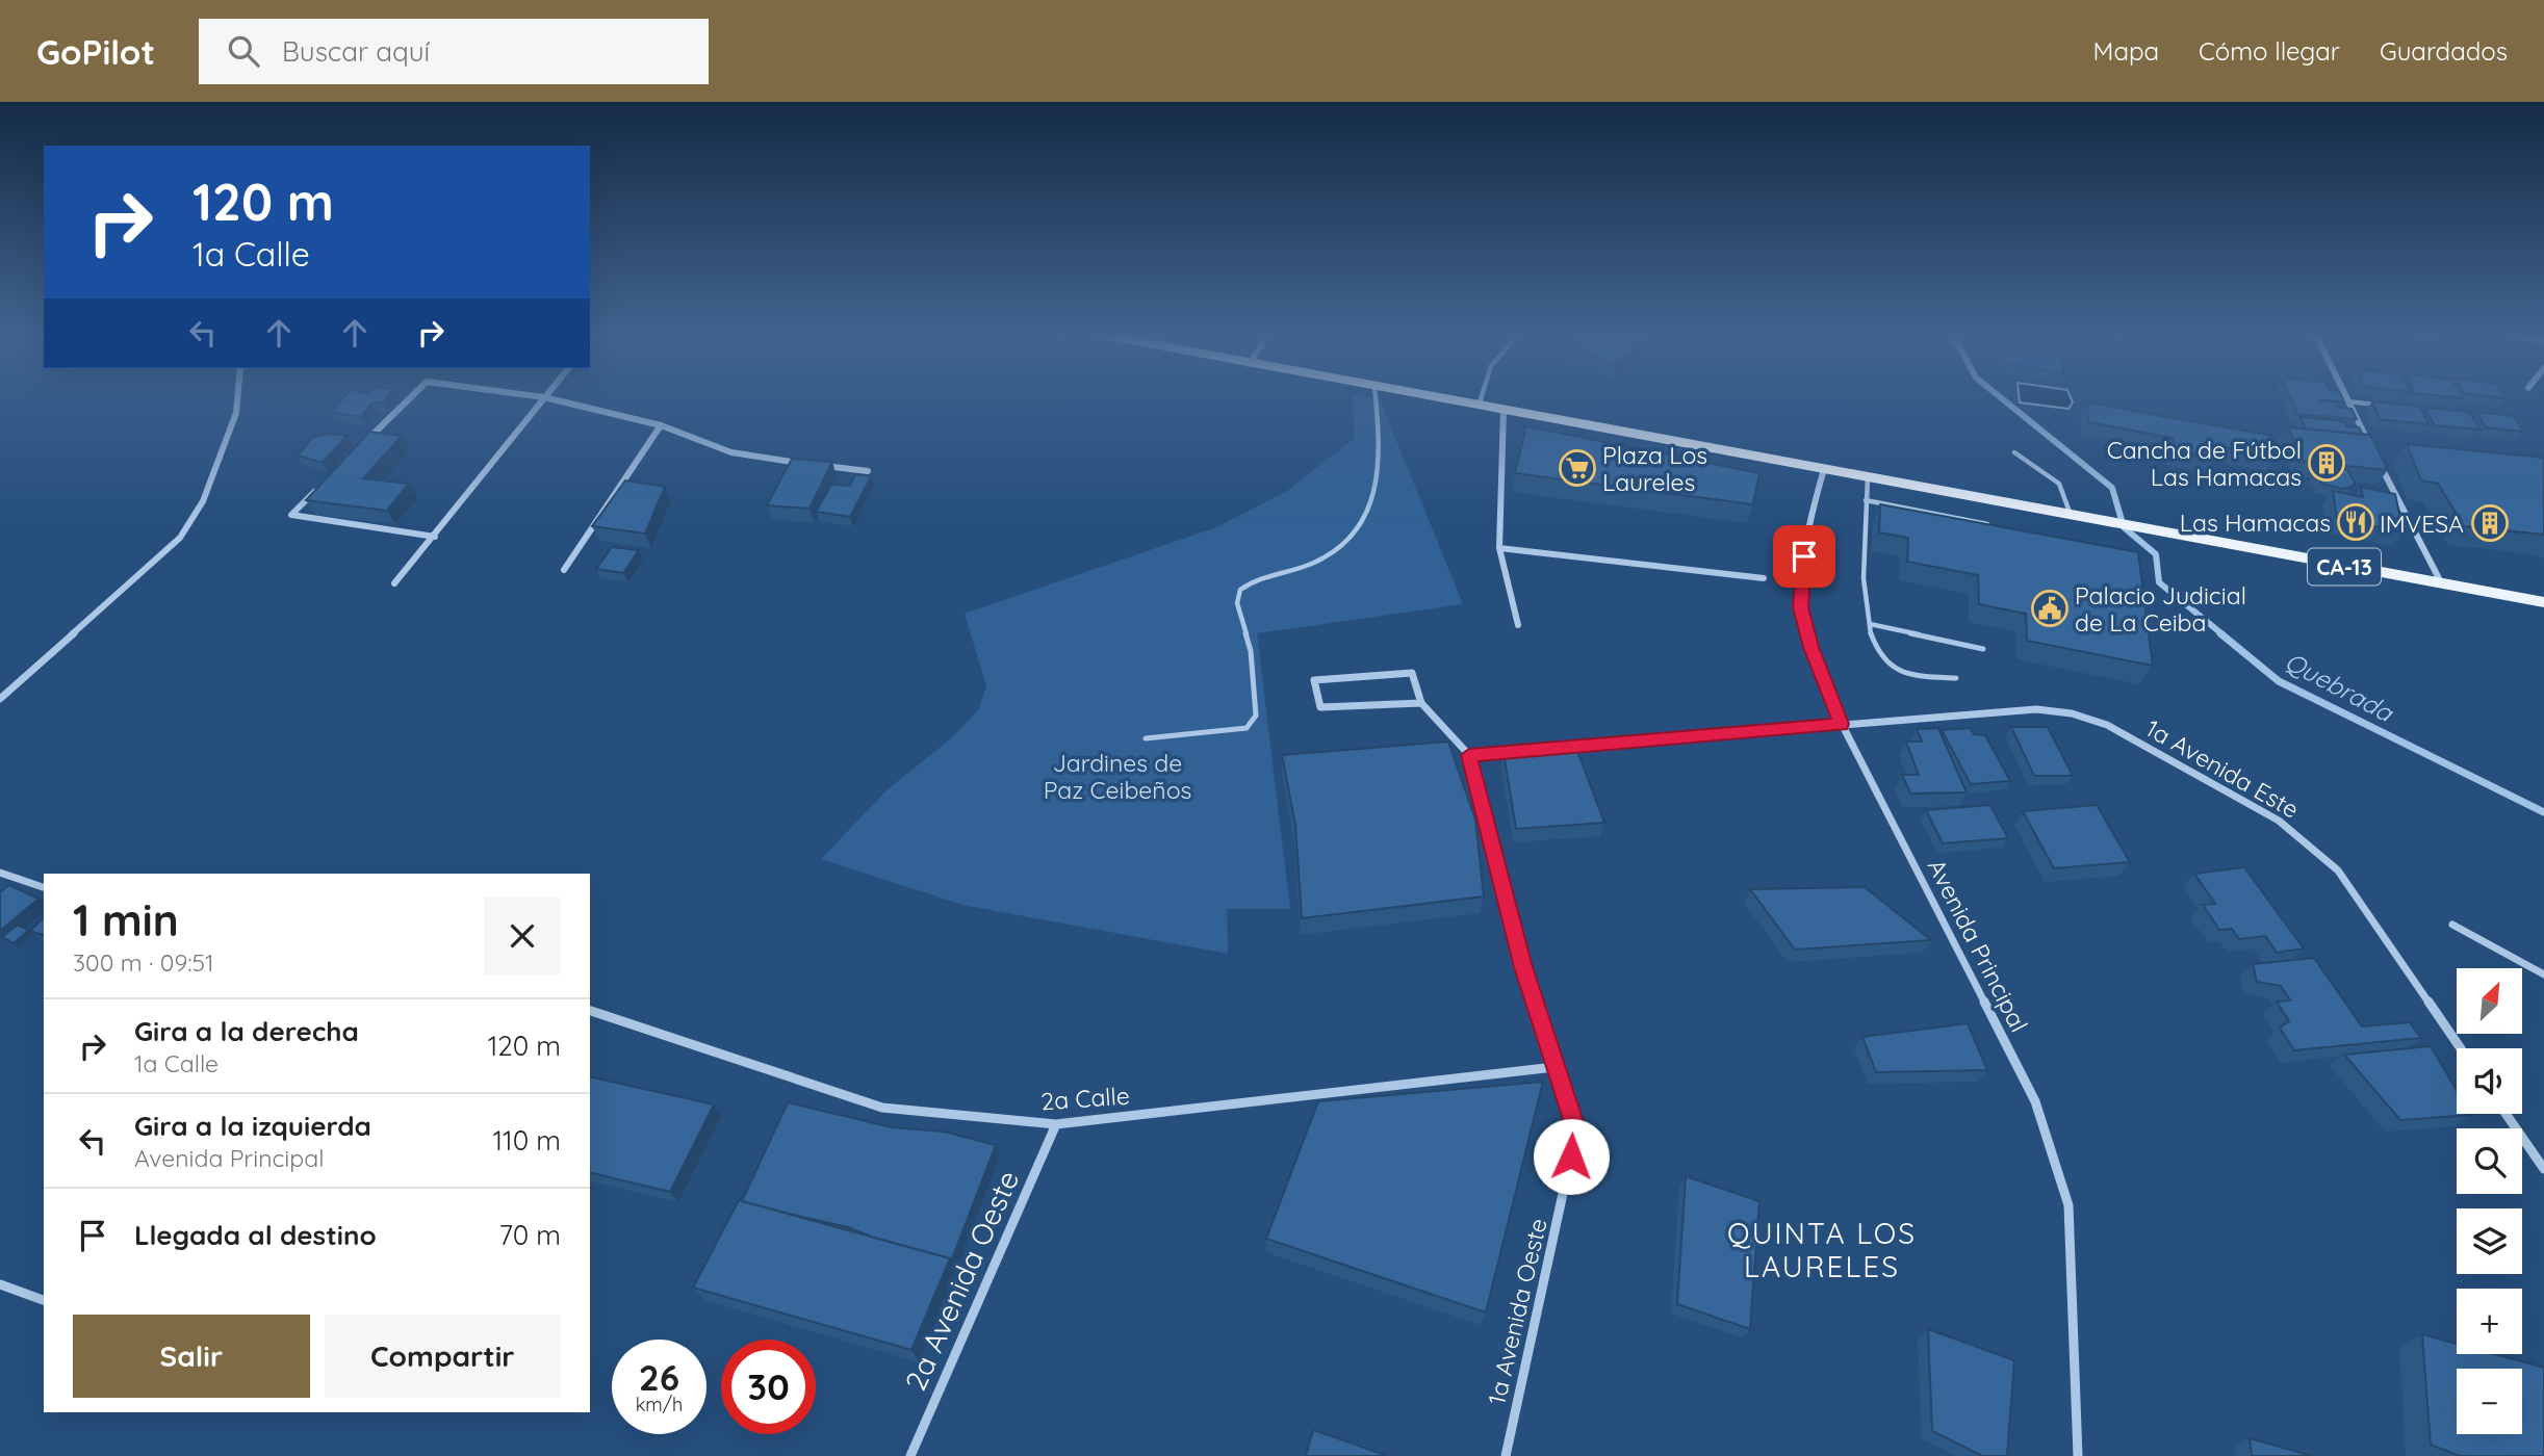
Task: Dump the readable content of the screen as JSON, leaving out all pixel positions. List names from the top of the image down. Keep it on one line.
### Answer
{"streets":{"main road":["CA-13"],"street":["1a Avenida Este","Avenida Principal","2a Calle","2a Avenida Oeste","1a Avenida Oeste"]},"crossings":[["CA-13","Avenida Principal"],["1a Avenida Este","Avenida Principal"],["1a Avenida Este","1a Avenida Oeste"],["2a Calle","2a Avenida Oeste"],["2a Calle","1a Avenida Oeste"]],"districts":["QUINTA LOS LAURELES"],"water":["Quebrada"],"parks":["Jardines de Paz Ceibeños"],"places":{"building":["Cancha de Fútbol Las Hamacas","IMVESA"],"supermarket":["Plaza Los Laureles"],"restaurant":["Las Hamacas"],"public building":["Palacio Judicial de La Ceiba"]},"north":"top right","page":{"header":"GoPilot","search":"Buscar aquí","nav":["Mapa","Cómo llegar","Guardados"],"turn":["120 m","1a Calle"],"heading":["1 min","300 m · 09:51"],"map_buttons":["+","−"],"list":[{"name":"Gira a la derecha","note":"1a Calle","value":"120 m"},{"name":"Gira a la izquierda","note":"Avenida Principal","value":"110 m"},{"name":"Llegada al destino","value":"70 m"}],"buttons":["Salir","Compartir"],"speed":"26 km/h","limit":"30"}}
